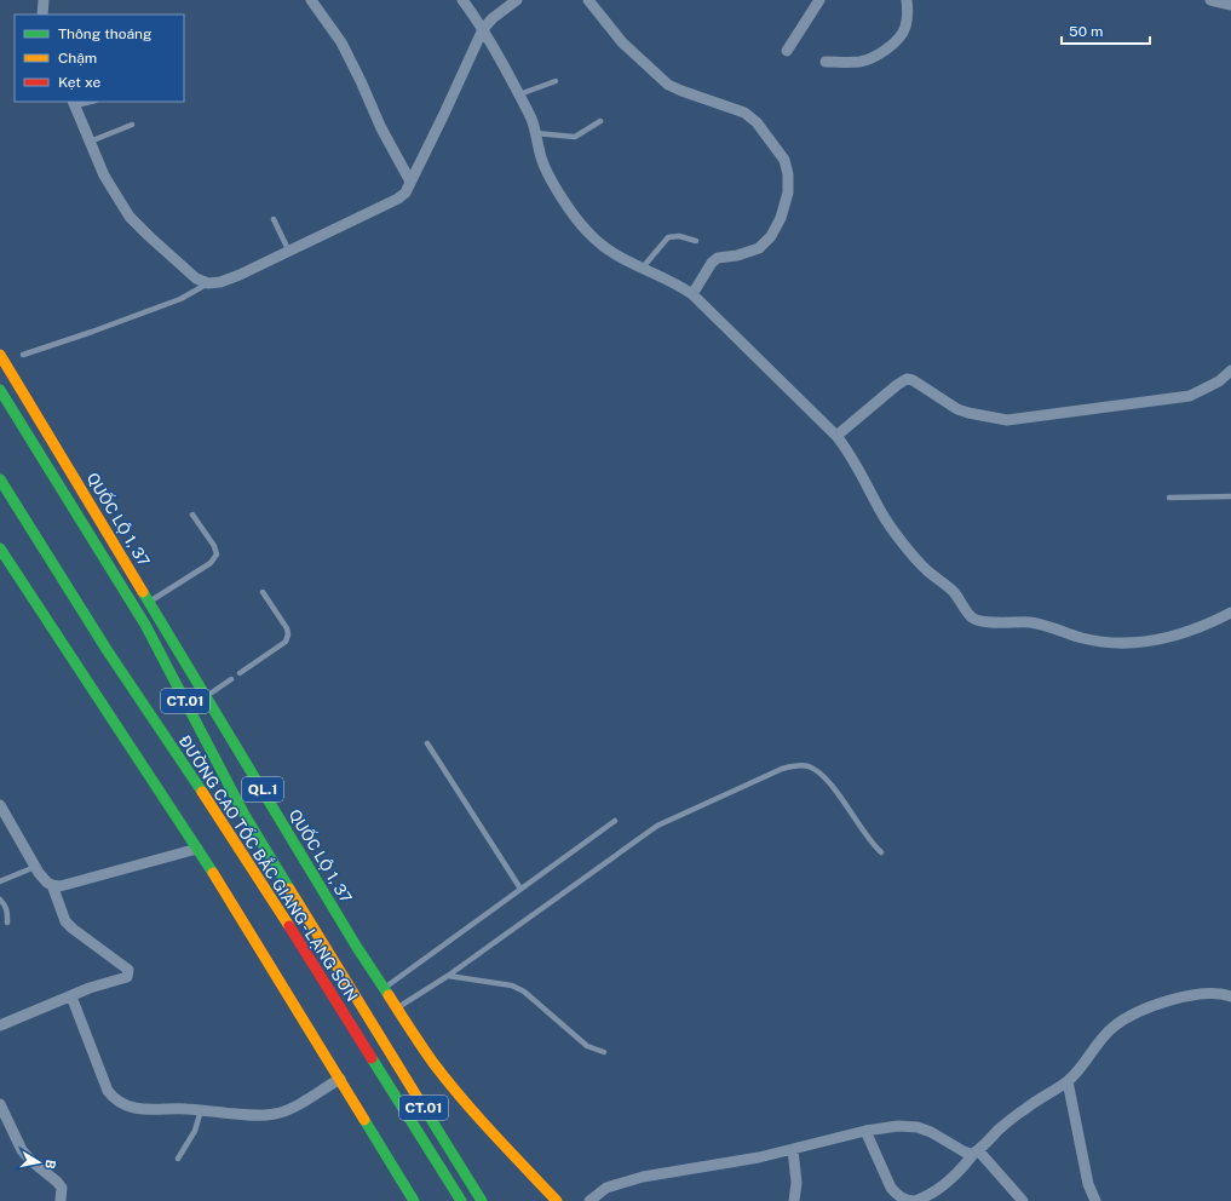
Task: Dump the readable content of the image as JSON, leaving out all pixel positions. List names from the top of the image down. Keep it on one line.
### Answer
{"streets":{"main road":["QUỐC LỘ 1, 37","CT.01","QL.1","ĐƯỜNG CAO TỐC BẮC GIANG - LẠNG SƠN"]},"legend":["Thông thoáng","Chậm","Kẹt xe"],"scale_bar":"50 m","north":"right"}
